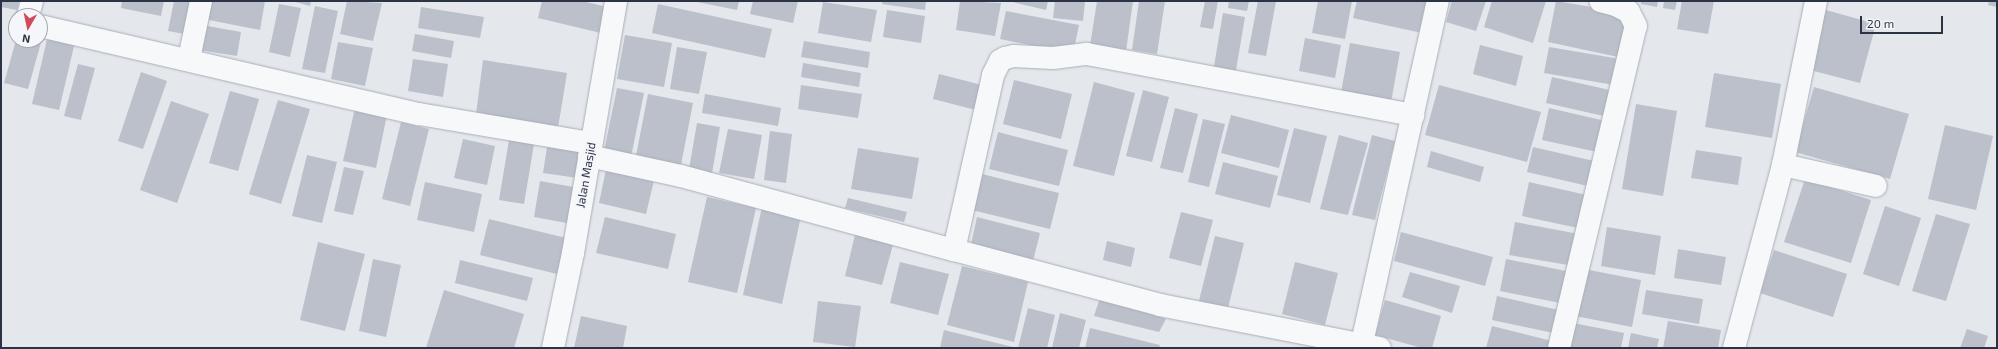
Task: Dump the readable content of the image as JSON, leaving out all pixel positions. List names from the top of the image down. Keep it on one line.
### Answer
{"streets":{"street":["Jalan Masjid"]},"scale_bar":"20 m","north":"bottom"}
